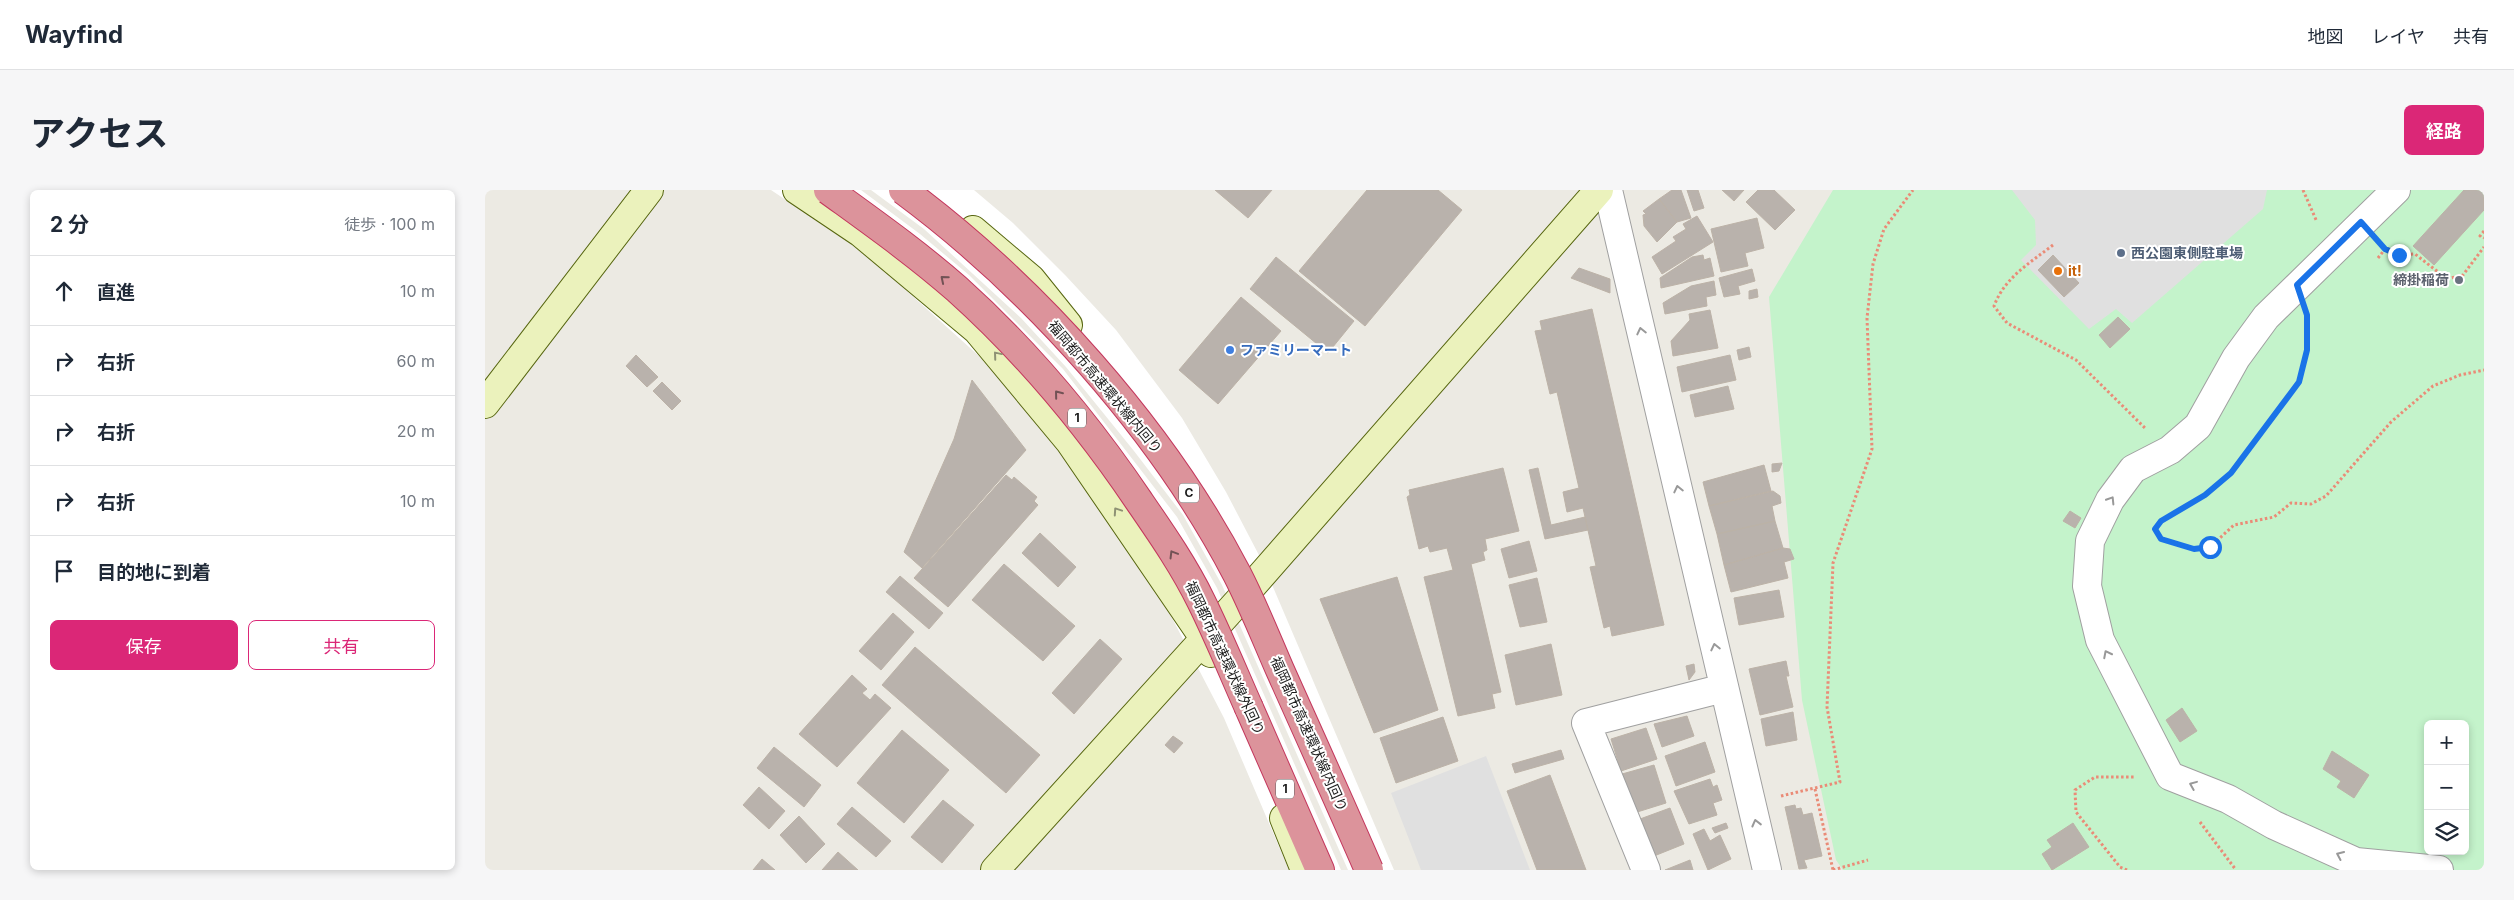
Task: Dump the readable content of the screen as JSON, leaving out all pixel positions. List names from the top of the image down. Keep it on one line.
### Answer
{"streets":{"highway":["福岡都市高速環状線内回り","1","C","福岡都市高速環状線外回り"]},"one_way":["福岡都市高速環状線外回り"],"places":["西公園東側駐車場","it!","締掛稲荷","ファミリーマート"],"page":{"header":"Wayfind","nav":["地図","レイヤ","共有"],"title":"アクセス","buttons":["経路",["保存","共有"]],"heading":["2 分","徒歩 · 100 m"],"list":[["直進","10 m"],["右折","60 m"],["右折","20 m"],["右折","10 m"],"目的地に到着"],"map_buttons":["+","−"]}}
